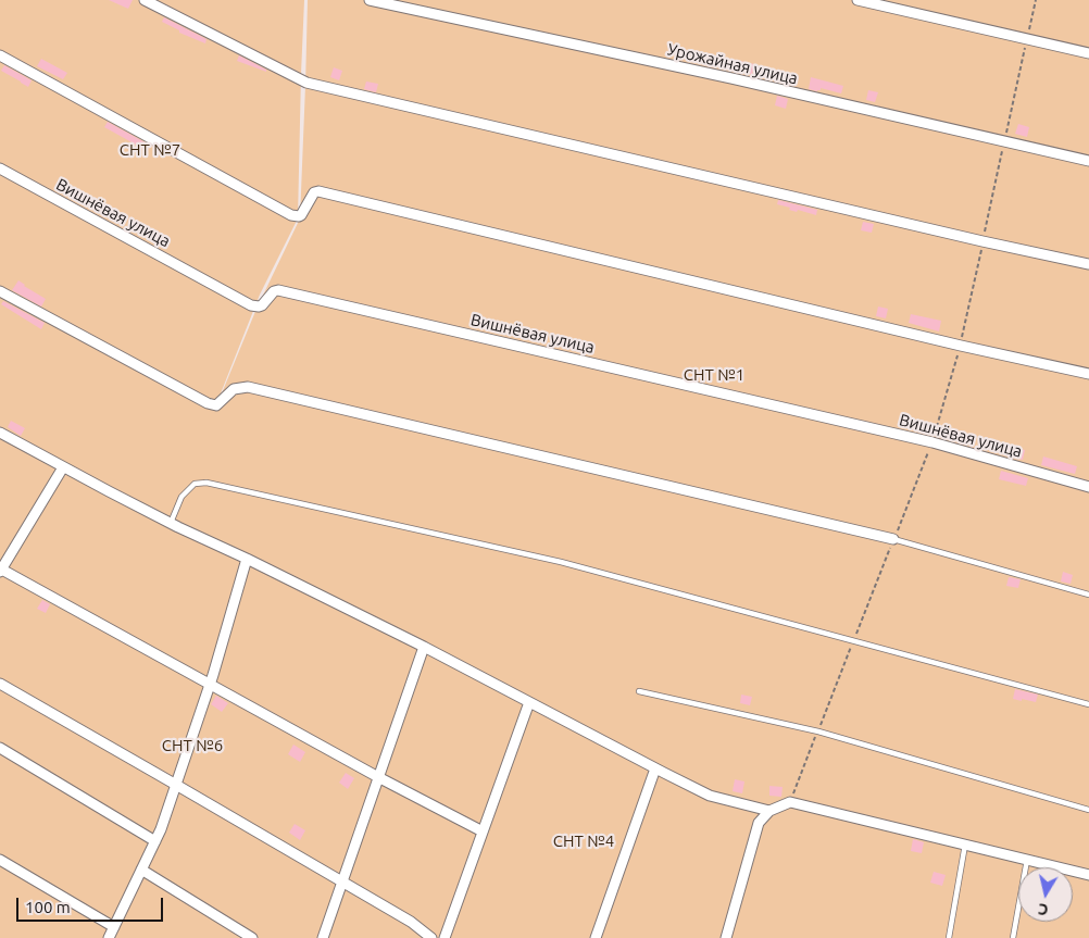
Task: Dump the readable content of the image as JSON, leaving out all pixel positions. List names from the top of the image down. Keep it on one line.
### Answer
{"streets":{"street":["Урожайная улица","Вишнёвая улица"]},"parks":["СНТ №7","СНТ №1","СНТ №6","СНТ №4"],"scale_bar":"100 m","north":"bottom"}
